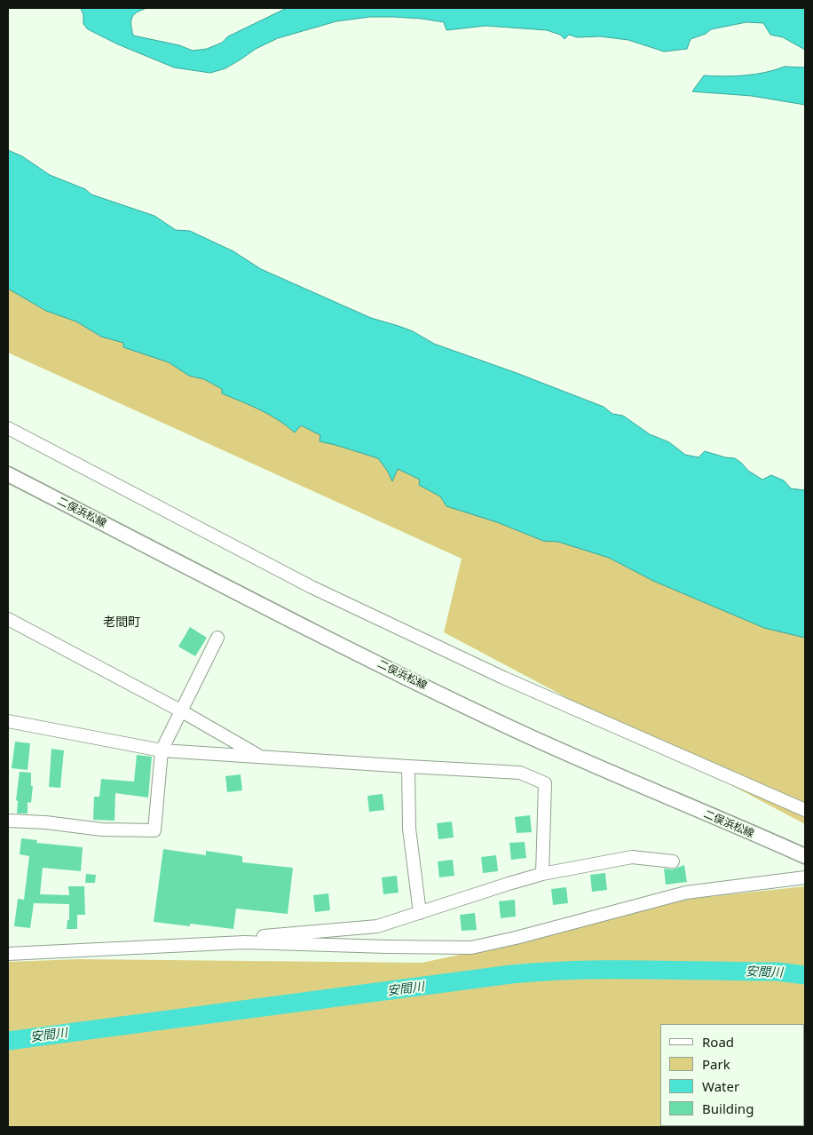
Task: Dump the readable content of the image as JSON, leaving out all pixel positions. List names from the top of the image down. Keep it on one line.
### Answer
{"streets":{"main road":["二俣浜松線"]},"districts":["老間町"],"water":["安間川"],"legend":["Road","Park","Water","Building"]}
